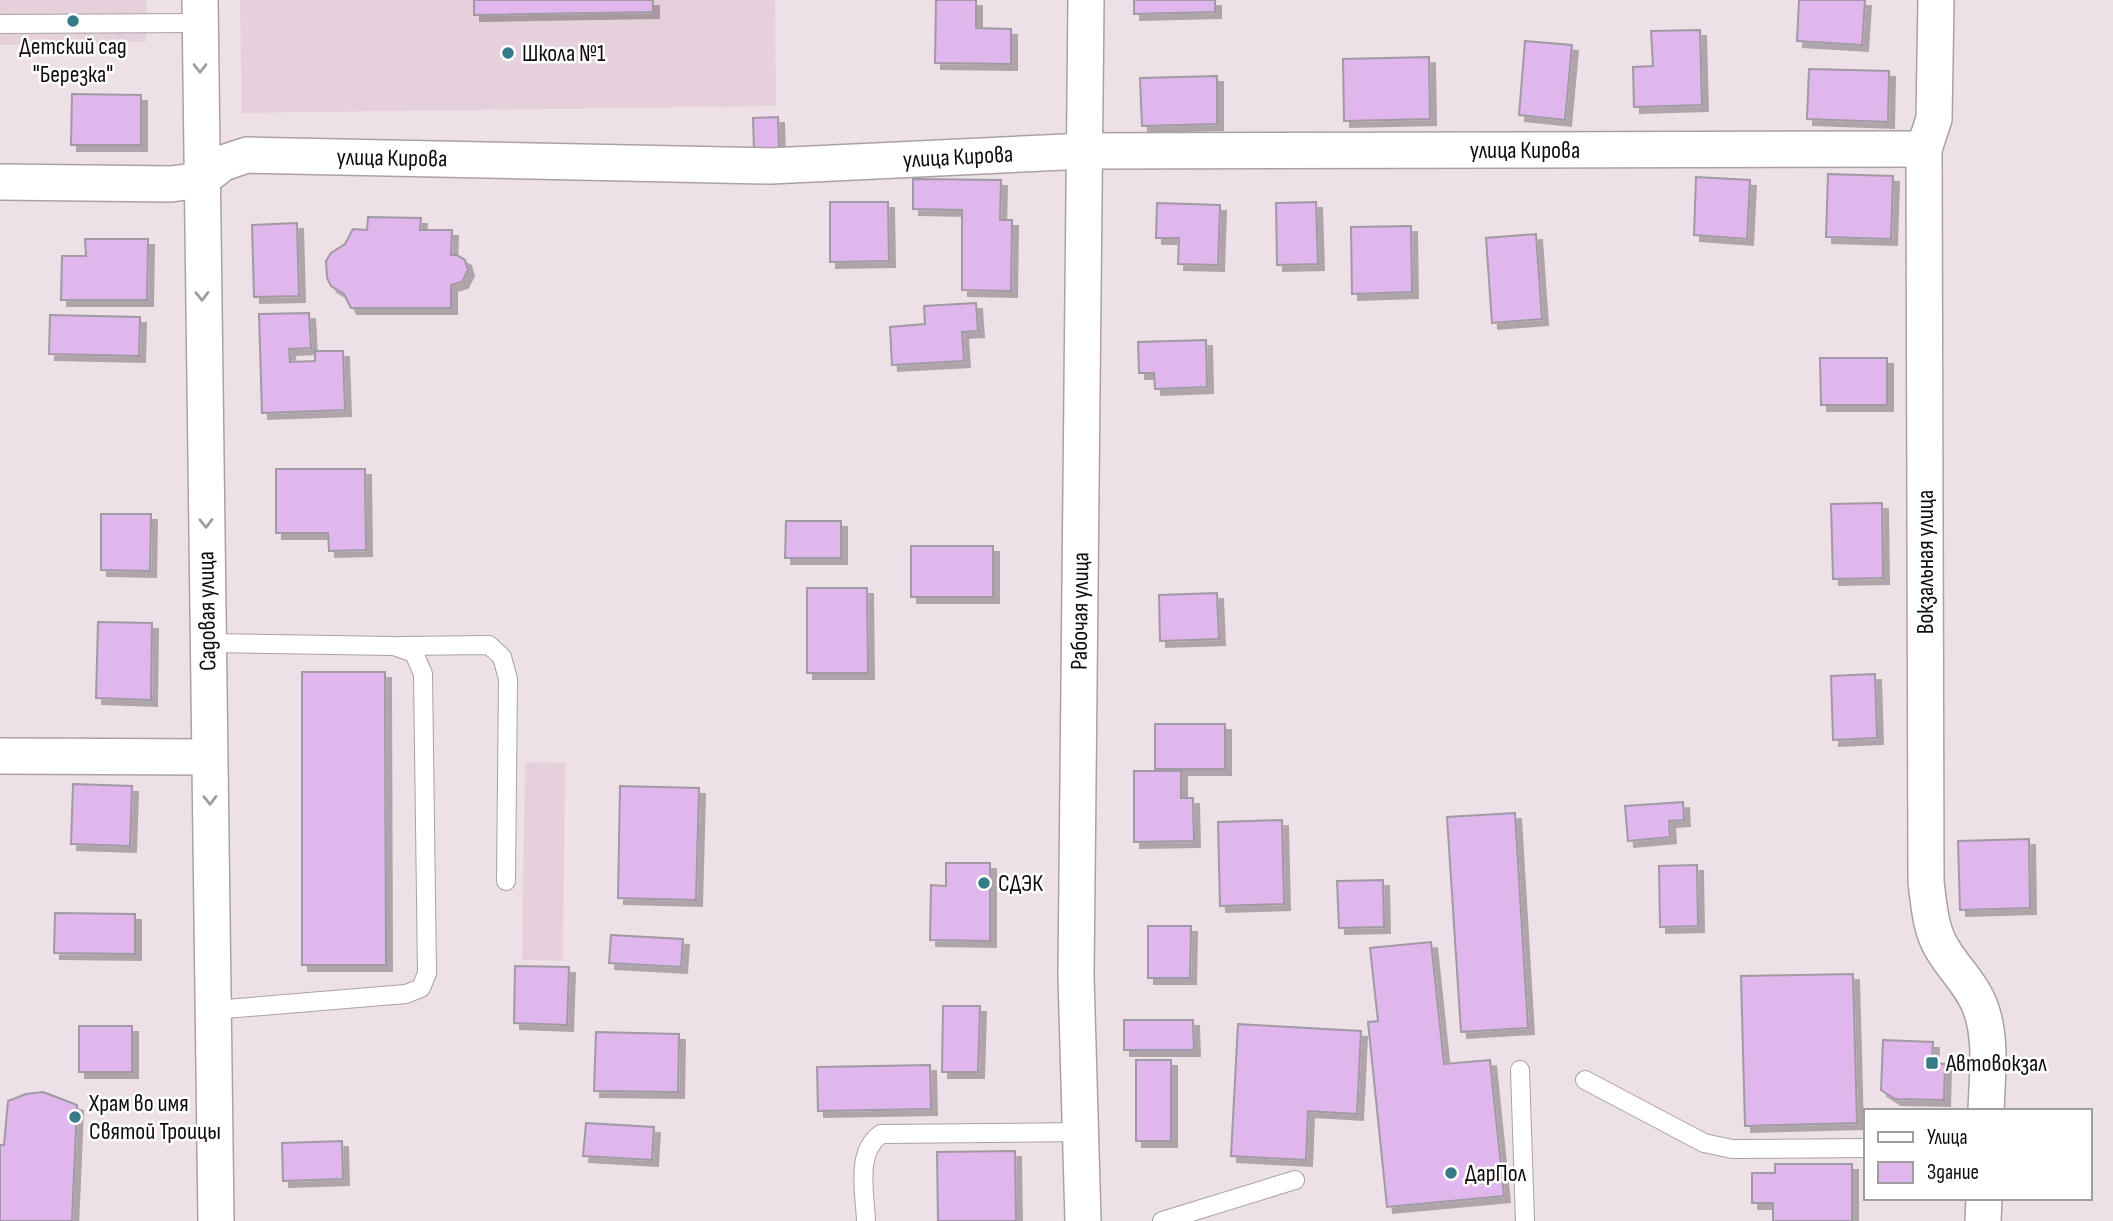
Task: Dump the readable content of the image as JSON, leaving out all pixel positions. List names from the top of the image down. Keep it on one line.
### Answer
{"streets":{"street":["улица Кирова","Вокзальная улица","Садовая улица","Рабочая улица"]},"crossings":[["улица Кирова","Вокзальная улица"],["улица Кирова","Садовая улица"],["улица Кирова","Рабочая улица"]],"one_way":["Садовая улица"],"places":{"other":["Детский сад \"Березка\"","Школа №1","СДЭК","Храм во имя Святой Троицы","ДарПол"],"transit":["Автовокзал"]},"legend":["Улица","Здание"]}
